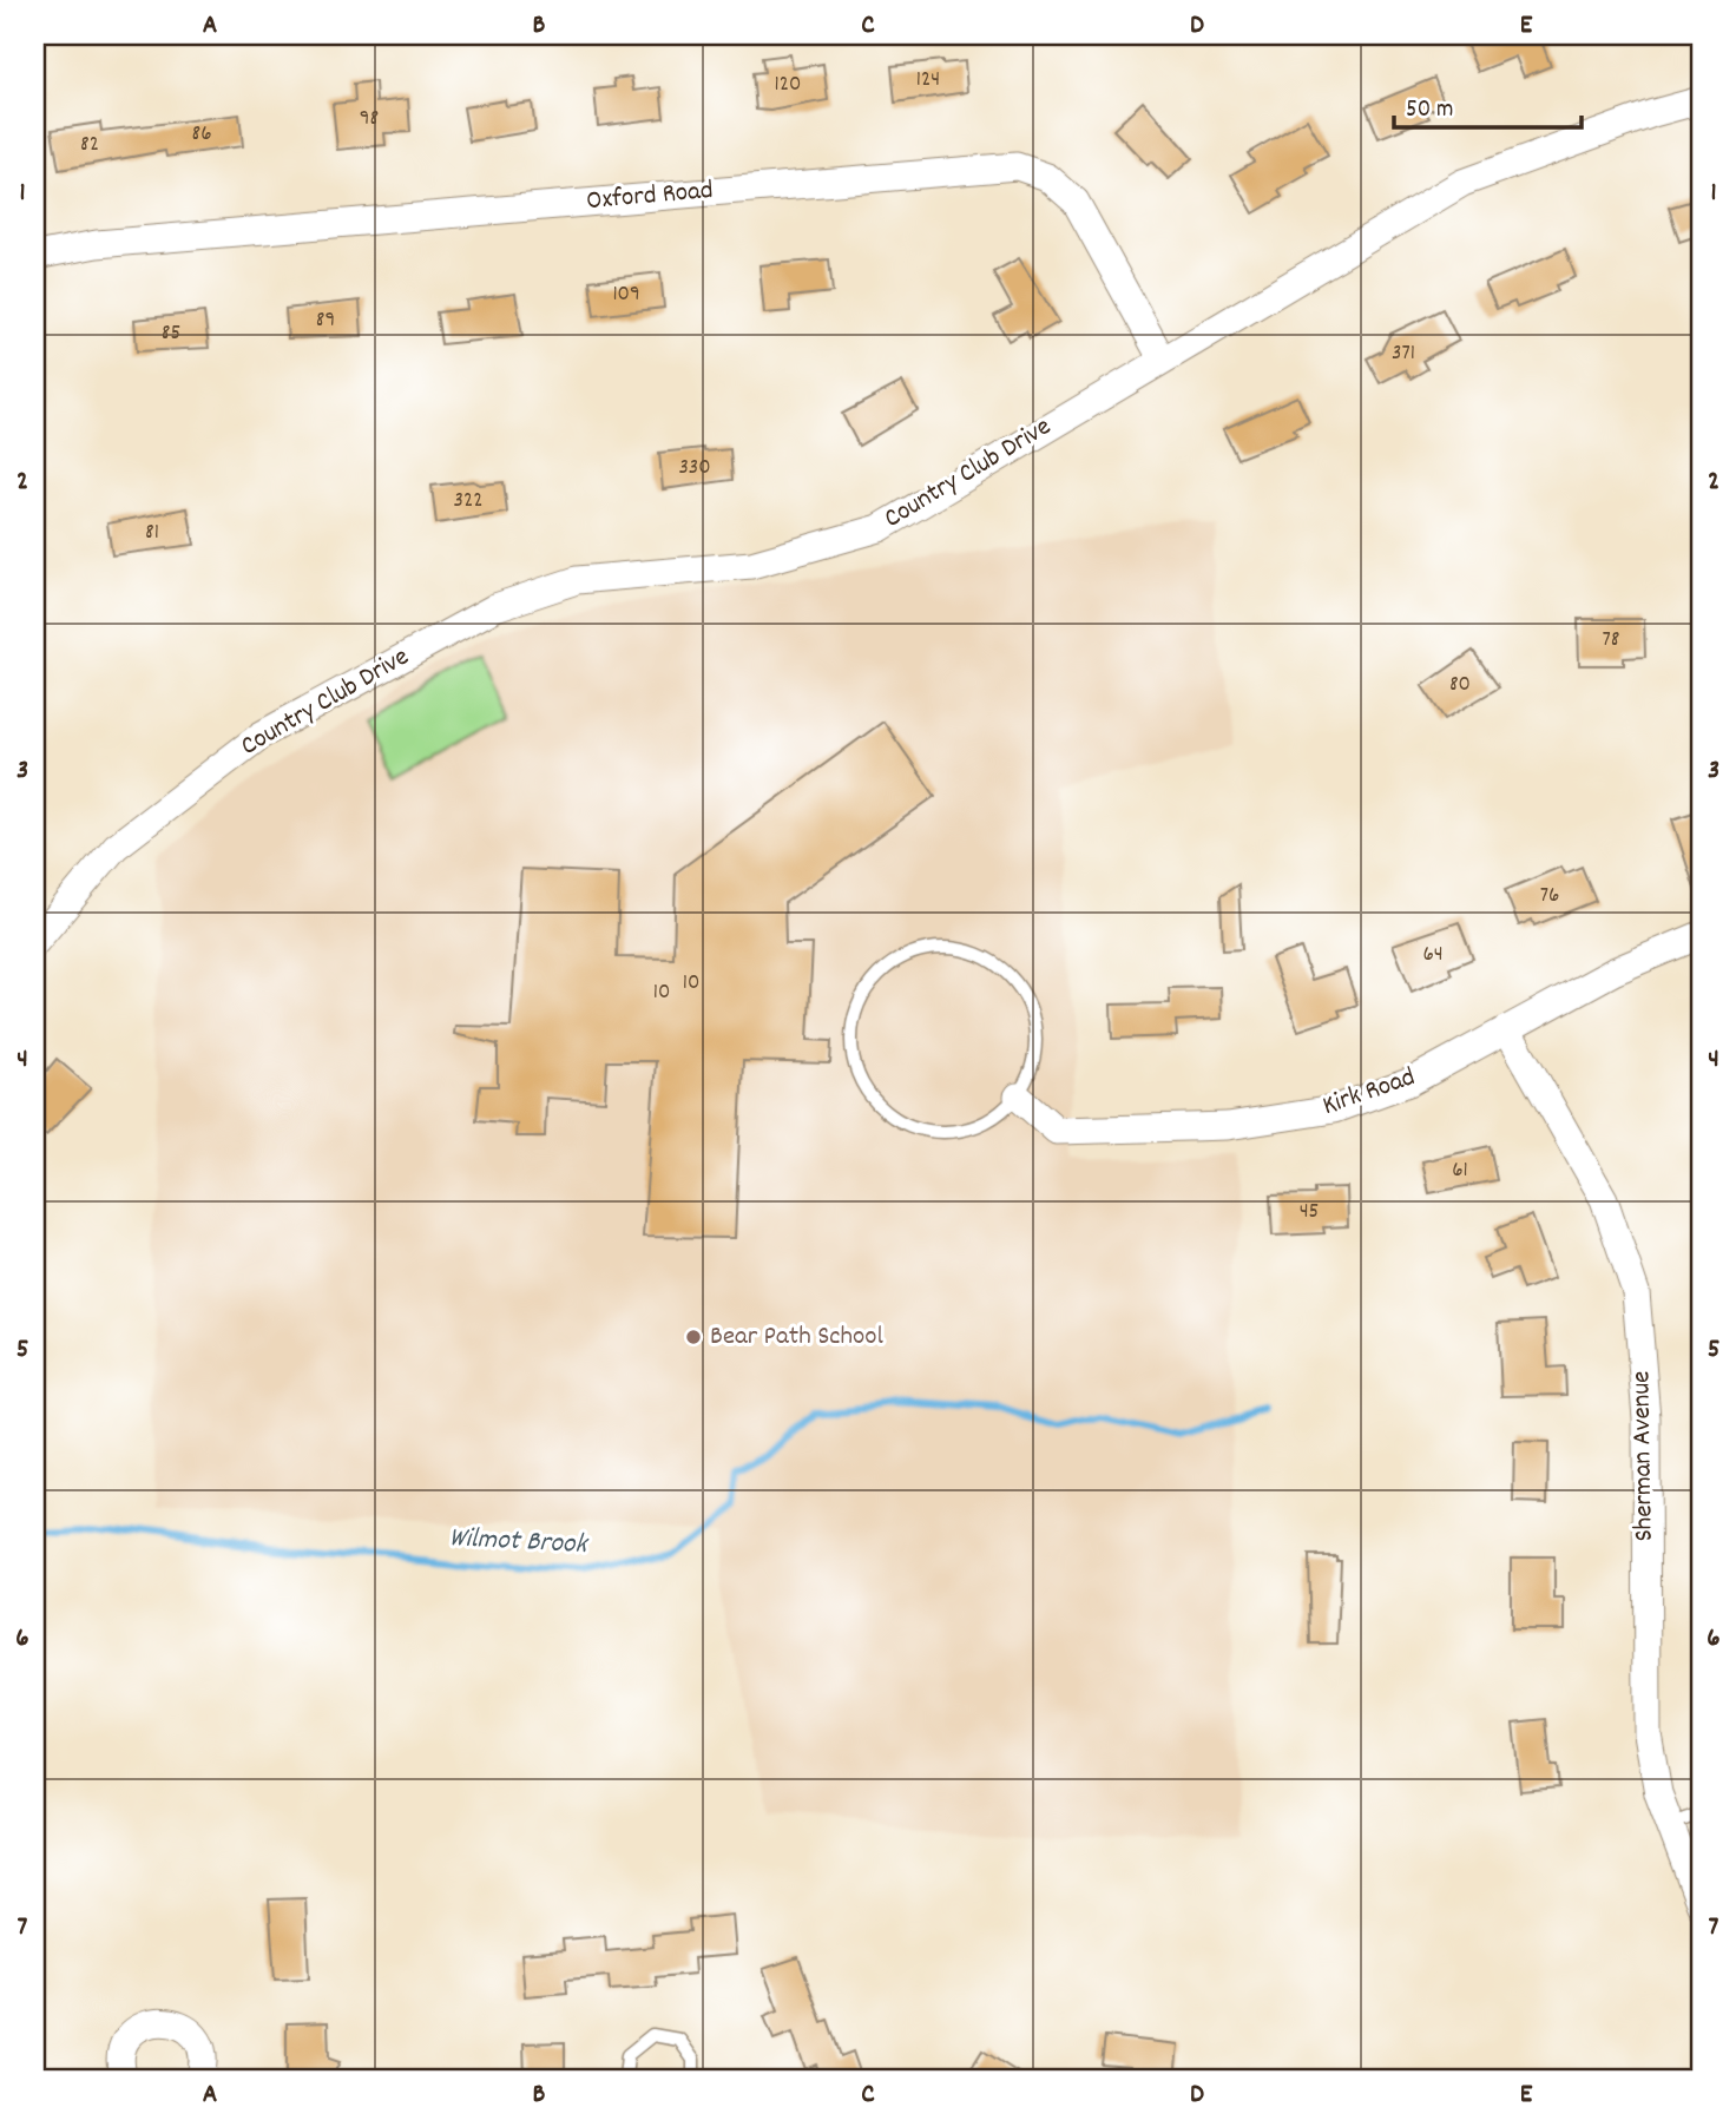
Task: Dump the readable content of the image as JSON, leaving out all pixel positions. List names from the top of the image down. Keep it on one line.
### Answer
{"streets":{"street":["Oxford Road","Country Club Drive","Kirk Road","Sherman Avenue"]},"crossings":[["Oxford Road","Country Club Drive"],["Kirk Road","Sherman Avenue"]],"water":["Wilmot Brook"],"places":["Bear Path School"],"house_numbers":["124","120","98","86","82","109","89","85","371","330","322","81","78","80","76","64","10","10","61","45"],"scale_bar":"50 m","grid":{"columns":["A","B","C","D","E"],"rows":["1","2","3","4","5","6","7"]}}
